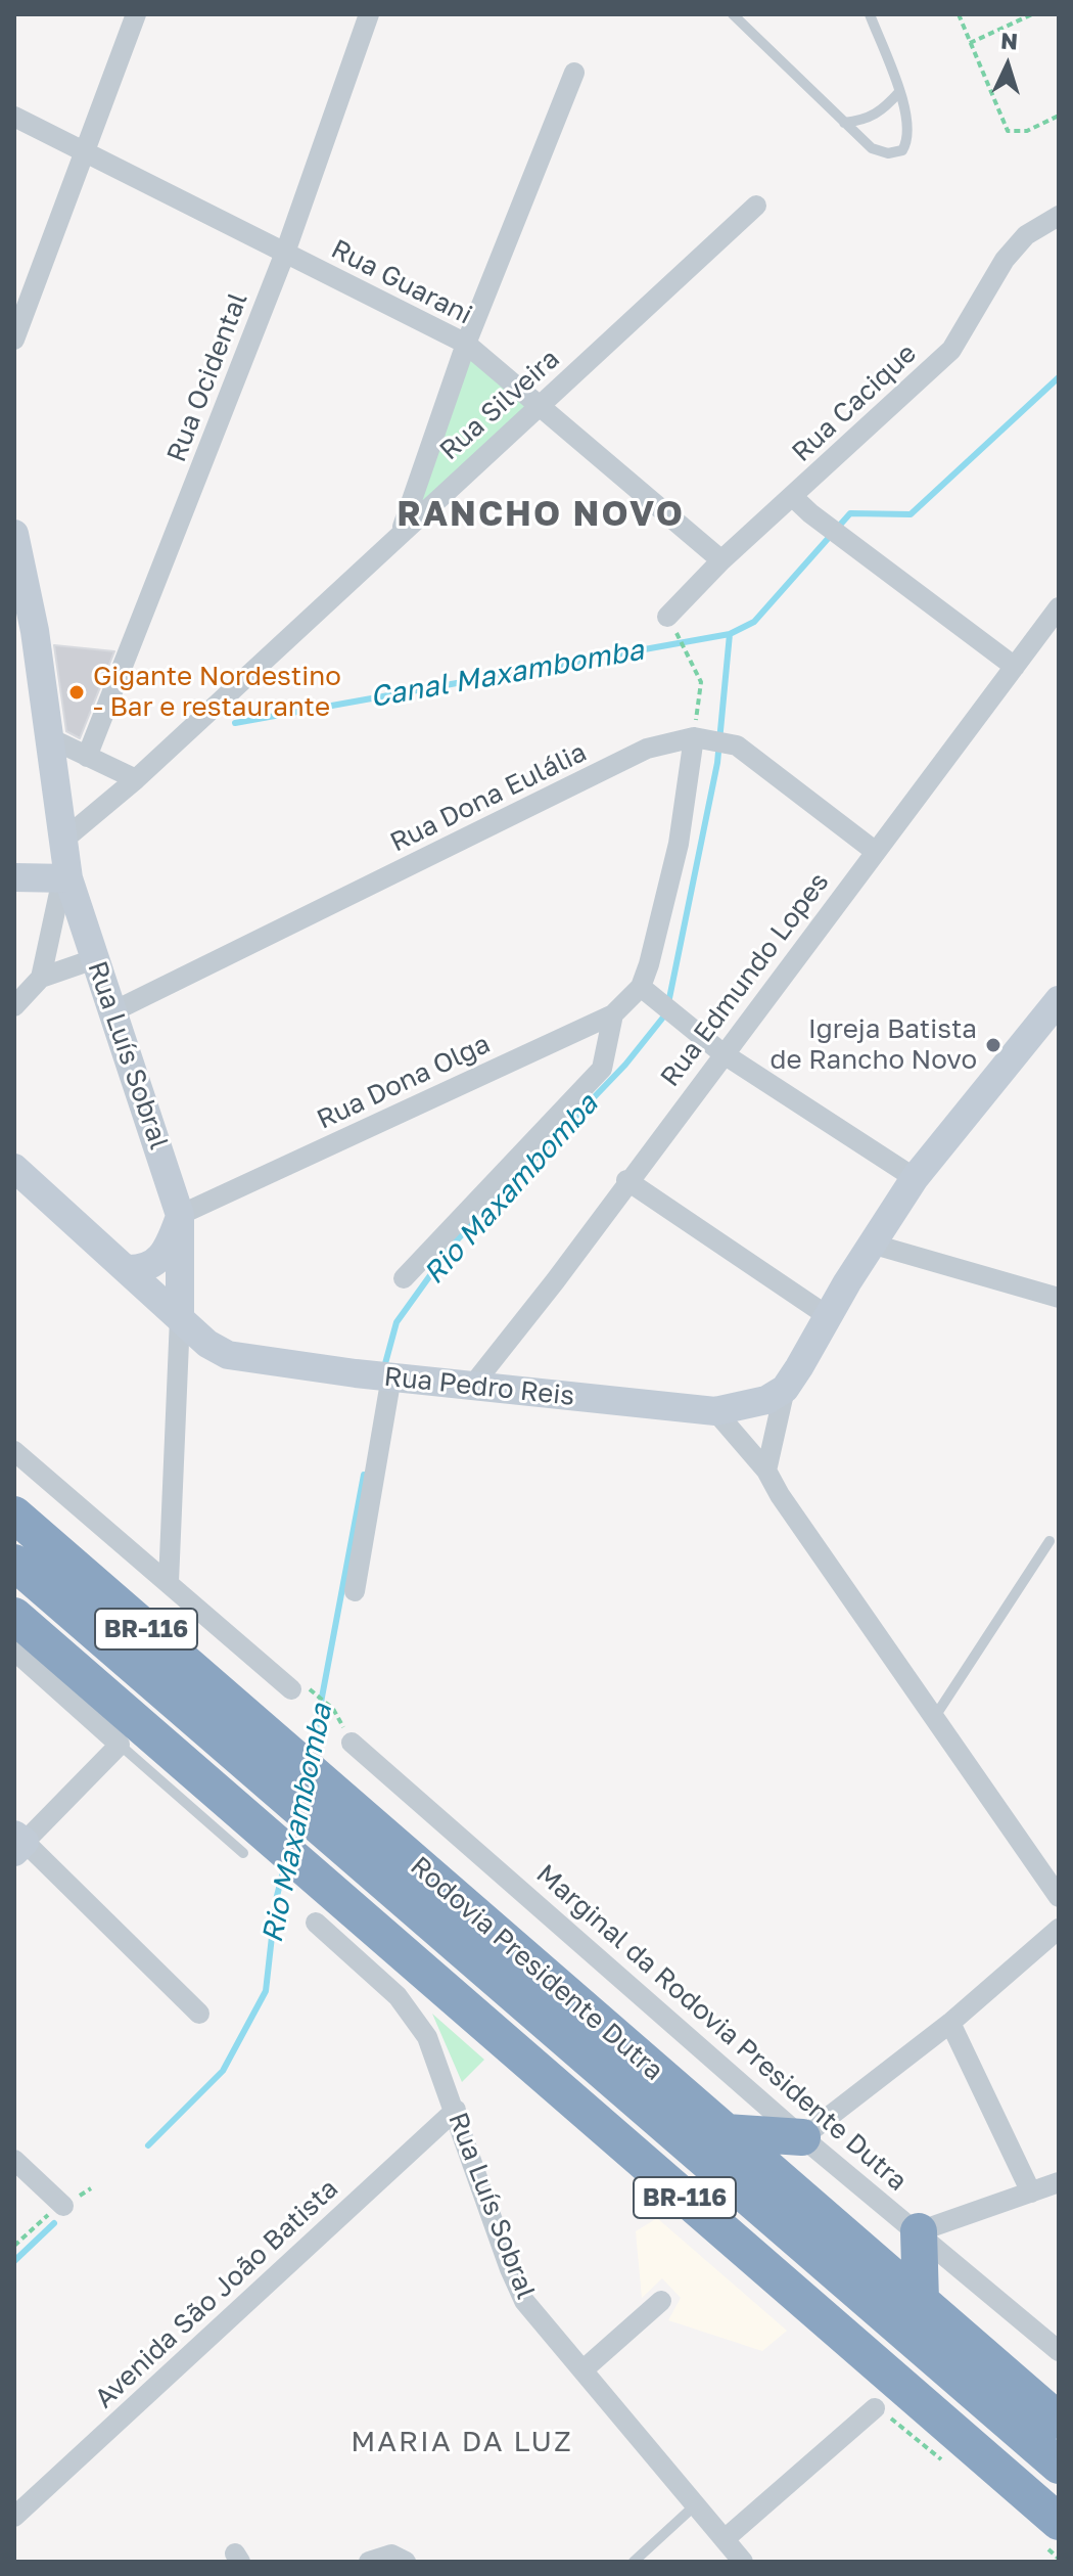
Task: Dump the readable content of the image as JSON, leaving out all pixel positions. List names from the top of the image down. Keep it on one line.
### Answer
{"streets":{"highway":["BR-116","Rodovia Presidente Dutra"],"main road":["Rua Luís Sobral","Rua Pedro Reis"],"street":["Rua Guarani","Rua Ocidental","Rua Cacique","Rua Silveira","Rua Dona Eulália","Rua Edmundo Lopes","Rua Dona Olga","Marginal da Rodovia Presidente Dutra","Avenida São João Batista"]},"crossings":[["Rua Guarani","Rua Ocidental"],["Rua Guarani","Rua Cacique"],["Rua Guarani","Rua Silveira"],["Rua Silveira","Rua Luís Sobral"],["Rua Dona Eulália","Rua Edmundo Lopes"],["Rua Dona Eulália","Rua Luís Sobral"],["Rua Edmundo Lopes","Rua Pedro Reis"],["Rua Luís Sobral","Rua Dona Olga"],["Rua Luís Sobral","Rua Pedro Reis"],["Rua Luís Sobral","Avenida São João Batista"]],"districts":["RANCHO NOVO","MARIA DA LUZ"],"water":["Canal Maxambomba","Rio Maxambomba"],"places":["Gigante Nordestino - Bar e restaurante","Igreja Batista de Rancho Novo"],"north":"top"}
